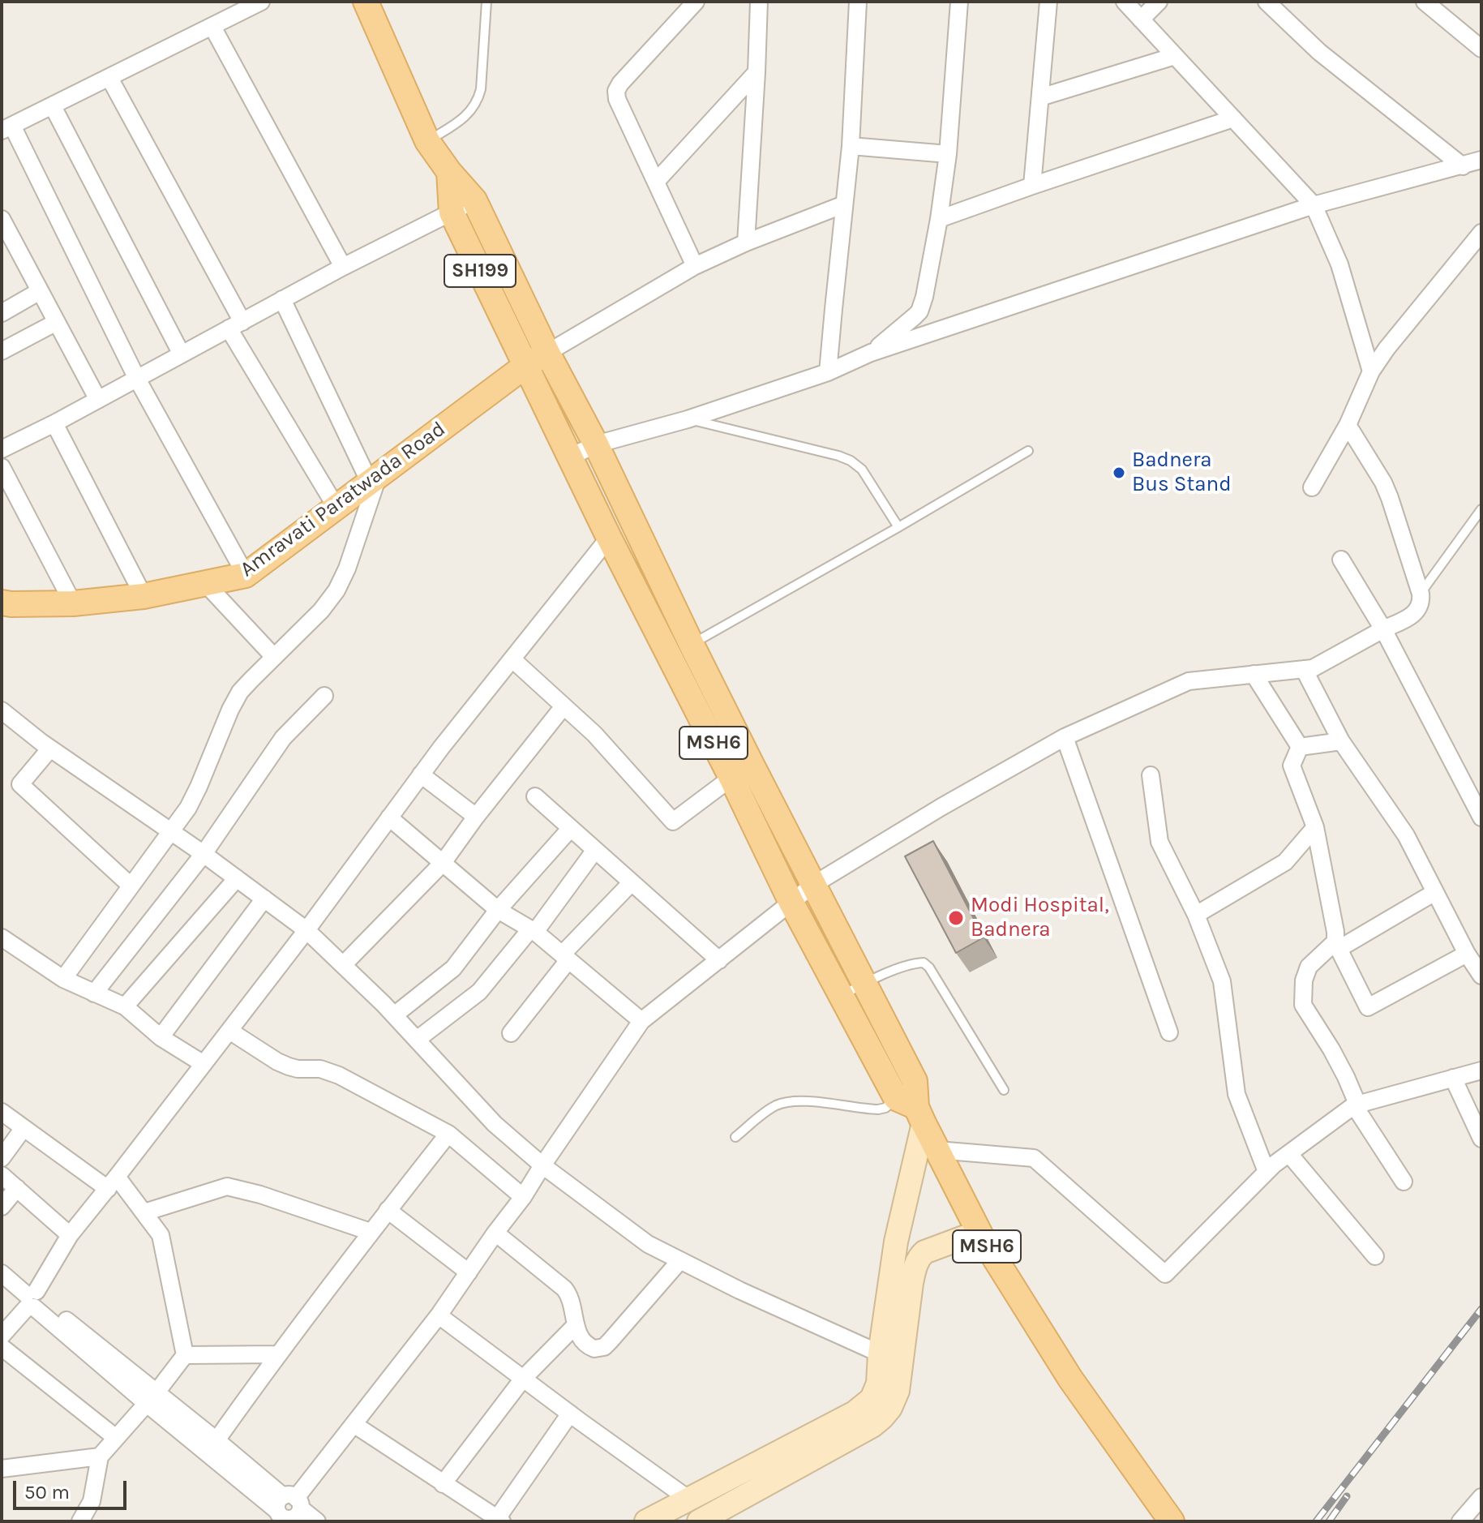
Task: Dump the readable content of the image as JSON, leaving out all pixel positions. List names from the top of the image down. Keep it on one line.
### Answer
{"streets":{"main road":["SH199","Amravati Paratwada Road","MSH6"]},"crossings":[["SH199","Amravati Paratwada Road"],["SH199","MSH6"],["Amravati Paratwada Road","MSH6"]],"places":["Badnera Bus Stand","Modi Hospital, Badnera"],"scale_bar":"50 m"}
